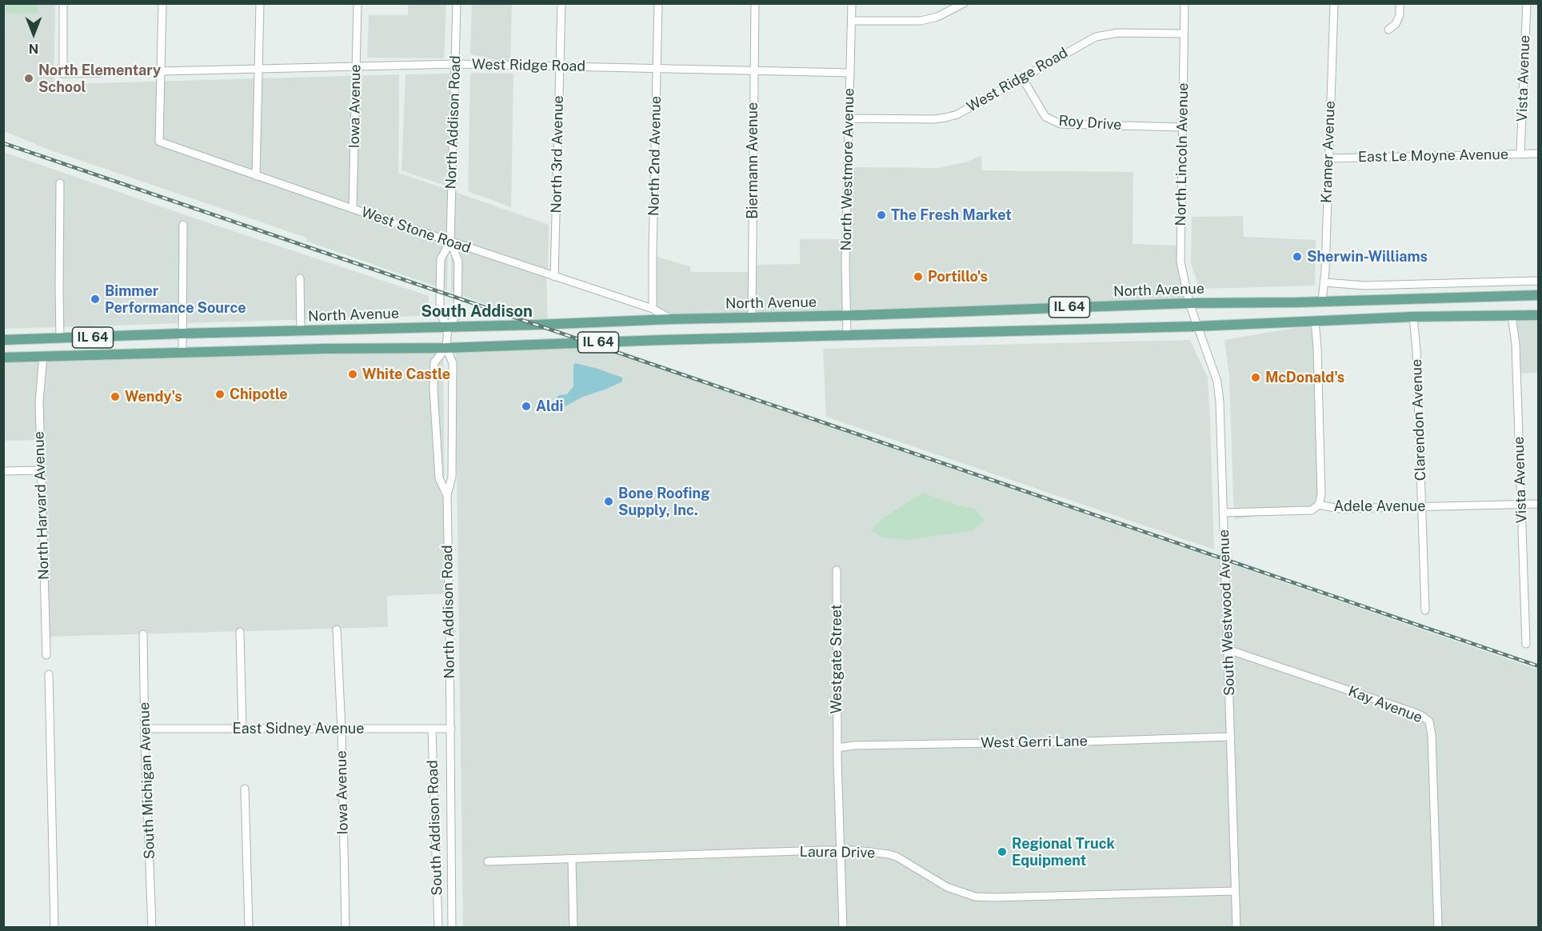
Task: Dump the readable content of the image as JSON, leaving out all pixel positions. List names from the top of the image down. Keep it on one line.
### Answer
{"streets":{"main road":["North Avenue","IL 64"],"street":["West Ridge Road","Vista Avenue","Iowa Avenue","North Addison Road","Roy Drive","Kramer Avenue","North 3rd Avenue","North Lincoln Avenue","North 2nd Avenue","East Le Moyne Avenue","Biermann Avenue","North Westmore Avenue","West Stone Road","Clarendon Avenue","North Harvard Avenue","Adele Avenue","South Westwood Avenue","Westgate Street","Kay Avenue","East Sidney Avenue","West Gerri Lane","South Michigan Avenue","South Addison Road","Laura Drive"]},"crossings":[["West Ridge Road","Iowa Avenue"],["West Ridge Road","North Addison Road"],["West Ridge Road","Roy Drive"],["West Ridge Road","North 3rd Avenue"],["West Ridge Road","North Lincoln Avenue"],["West Ridge Road","North 2nd Avenue"],["West Ridge Road","Biermann Avenue"],["West Ridge Road","North Westmore Avenue"],["West Ridge Road","West Stone Road"],["Vista Avenue","East Le Moyne Avenue"],["Vista Avenue","IL 64"],["Vista Avenue","Adele Avenue"],["Iowa Avenue","West Stone Road"],["Iowa Avenue","East Sidney Avenue"],["North Addison Road","West Stone Road"],["North Addison Road","North Avenue"],["North Addison Road","IL 64"],["North Addison Road","East Sidney Avenue"],["North Addison Road","South Addison Road"],["Roy Drive","North Lincoln Avenue"],["Kramer Avenue","East Le Moyne Avenue"],["Kramer Avenue","North Avenue"],["North 3rd Avenue","West Stone Road"],["North Lincoln Avenue","North Avenue"],["North Lincoln Avenue","South Westwood Avenue"],["North 2nd Avenue","West Stone Road"],["Biermann Avenue","North Avenue"],["North Westmore Avenue","North Avenue"],["North Westmore Avenue","IL 64"],["West Stone Road","North Avenue"],["North Avenue","South Westwood Avenue"],["IL 64","Clarendon Avenue"],["IL 64","North Harvard Avenue"],["IL 64","South Westwood Avenue"],["Clarendon Avenue","Adele Avenue"],["Adele Avenue","South Westwood Avenue"],["South Westwood Avenue","Kay Avenue"],["South Westwood Avenue","West Gerri Lane"],["South Westwood Avenue","Laura Drive"],["Westgate Street","West Gerri Lane"],["Westgate Street","Laura Drive"],["East Sidney Avenue","South Michigan Avenue"],["East Sidney Avenue","South Addison Road"]],"districts":["South Addison"],"places":["North Elementary School","The Fresh Market","Sherwin-Williams","Portillo's","Bimmer Performance Source","White Castle","McDonald's","Chipotle","Wendy's","Aldi","Bone Roofing Supply, Inc.","Regional Truck Equipment"],"north":"bottom"}
